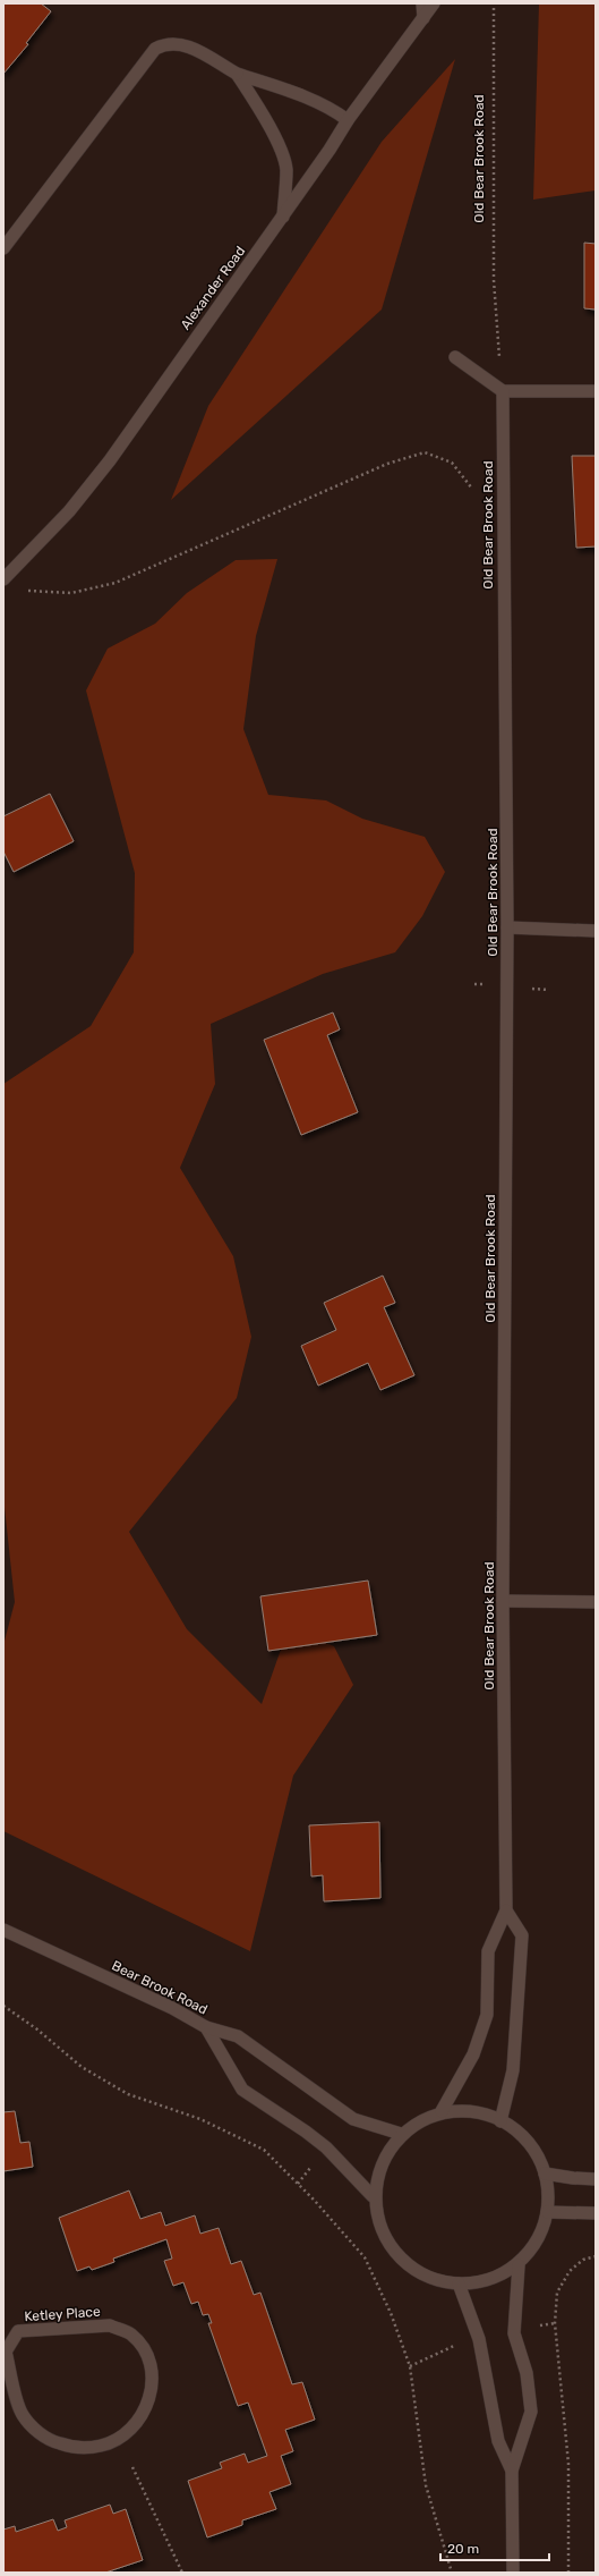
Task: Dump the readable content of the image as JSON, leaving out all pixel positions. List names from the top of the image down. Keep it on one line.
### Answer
{"streets":{"street":["Old Bear Brook Road","Alexander Road","Bear Brook Road","Ketley Place"]},"crossings":[["Old Bear Brook Road","Bear Brook Road"]],"scale_bar":"20 m"}
